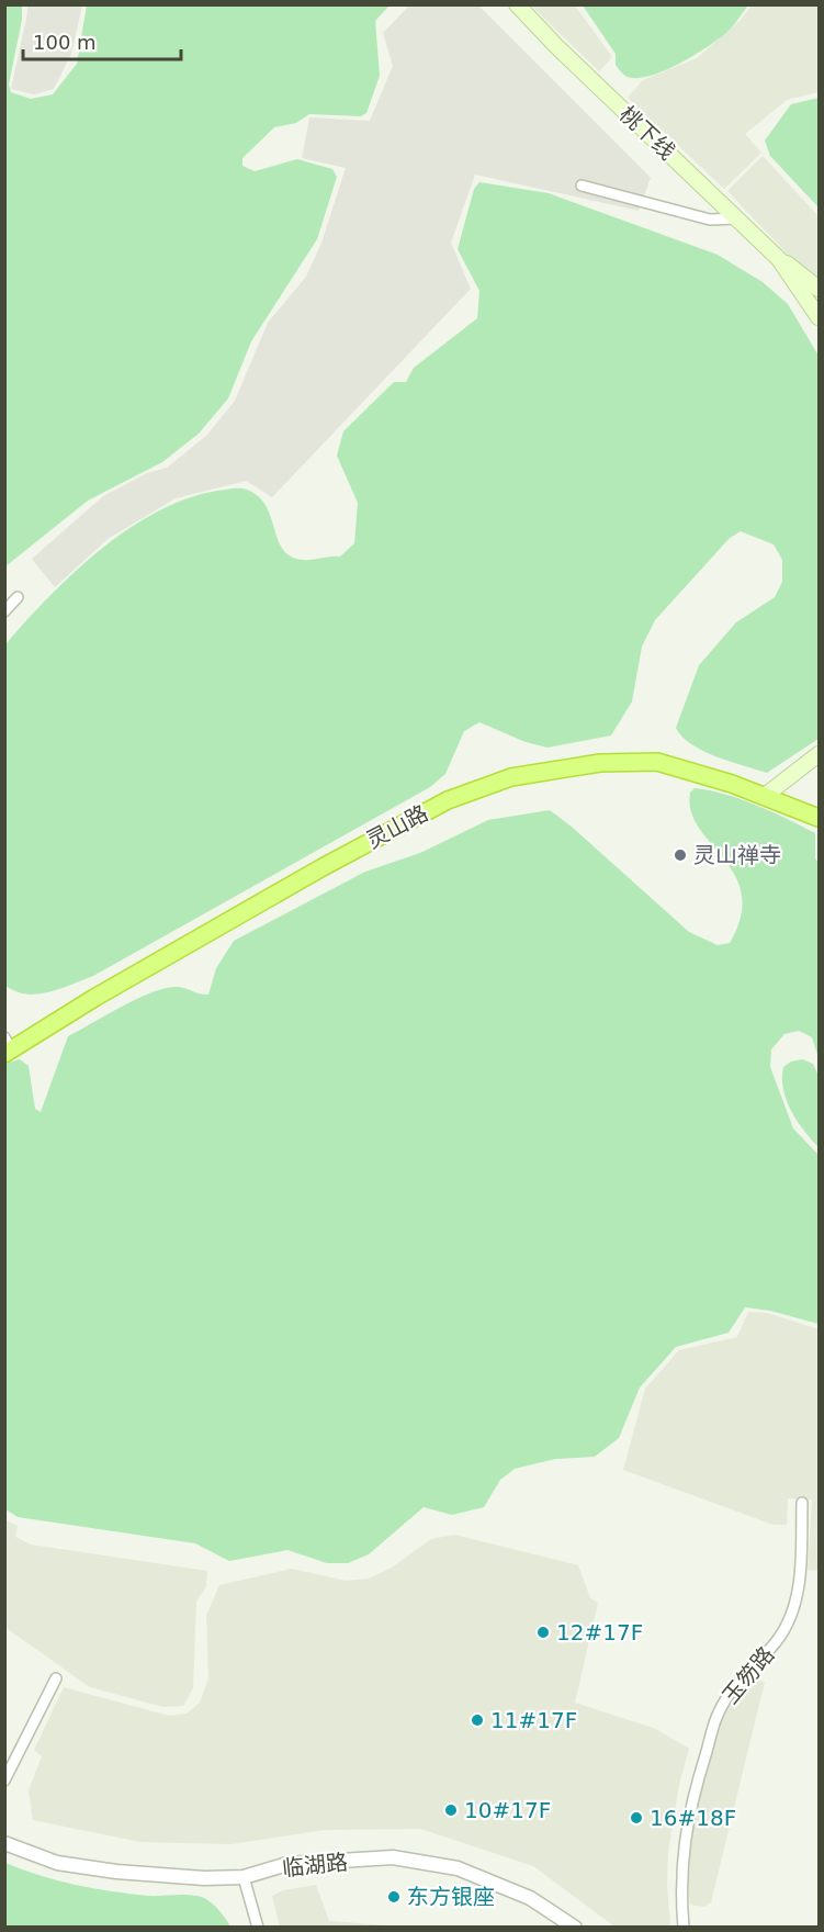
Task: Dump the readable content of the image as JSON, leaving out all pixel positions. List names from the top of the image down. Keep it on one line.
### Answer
{"streets":{"highway":["灵山路"],"main road":["桃下线"],"street":["玉笏路","临湖路"]},"places":["灵山禅寺","12#17F","11#17F","10#17F","16#18F","东方银座"],"scale_bar":"100 m"}
